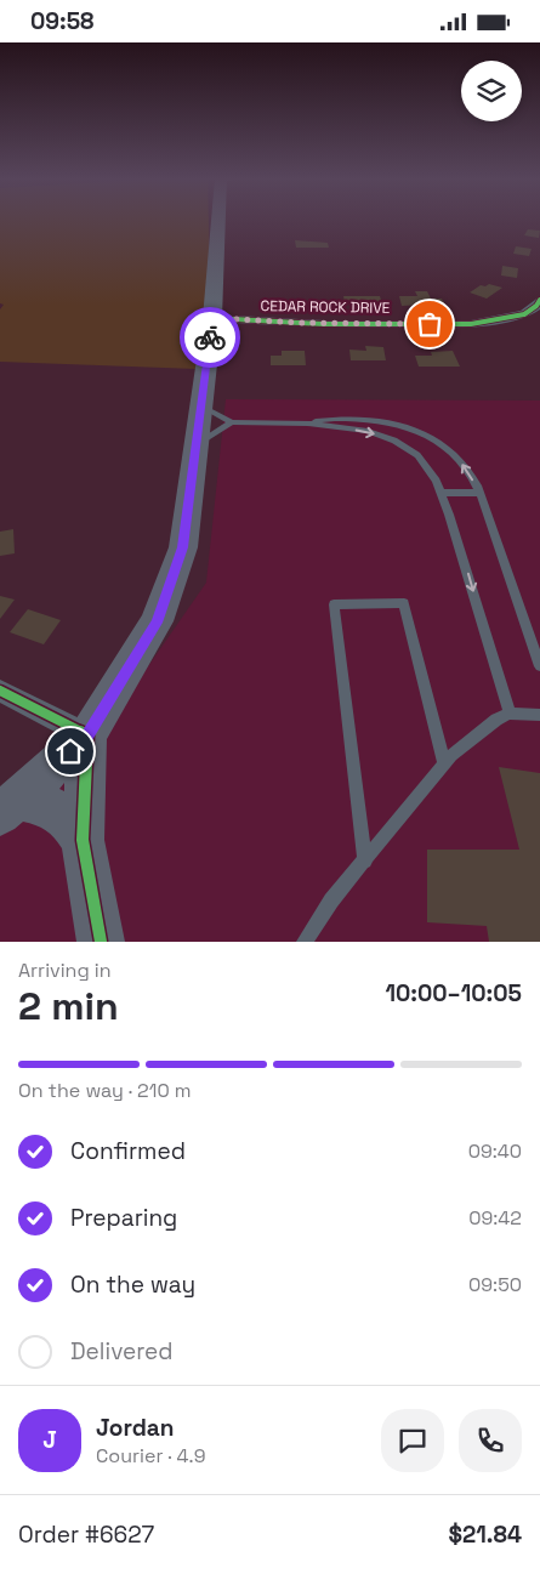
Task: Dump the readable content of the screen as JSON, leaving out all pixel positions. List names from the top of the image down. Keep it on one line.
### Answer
{"streets":{"street":["CEDAR ROCK DRIVE"]},"page":{"status":"09:58","heading":["2 min","Arriving in","10:00–10:05"],"panel":["Jordan","Courier · 4.9","Order #6627","$21.84"],"bar":"On the way · 210 m","list":[["Confirmed","09:40"],["Preparing","09:42"],["On the way","09:50"],"Delivered"],"round":"J"}}
